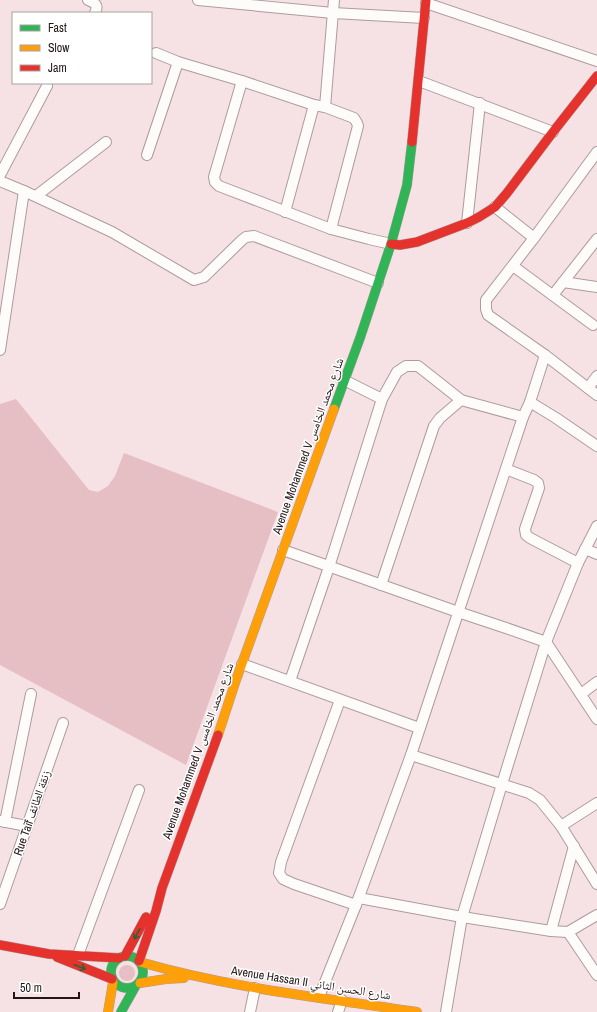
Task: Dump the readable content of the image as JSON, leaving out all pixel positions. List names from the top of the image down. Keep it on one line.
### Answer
{"streets":{"main road":["Avenue Mohammed V شارع محمد الخامس","Avenue Hassan II شارع الحسن الثاني"],"street":["Rue Taïf زنقة الطائف"]},"legend":["Fast","Slow","Jam"],"scale_bar":"50 m"}
